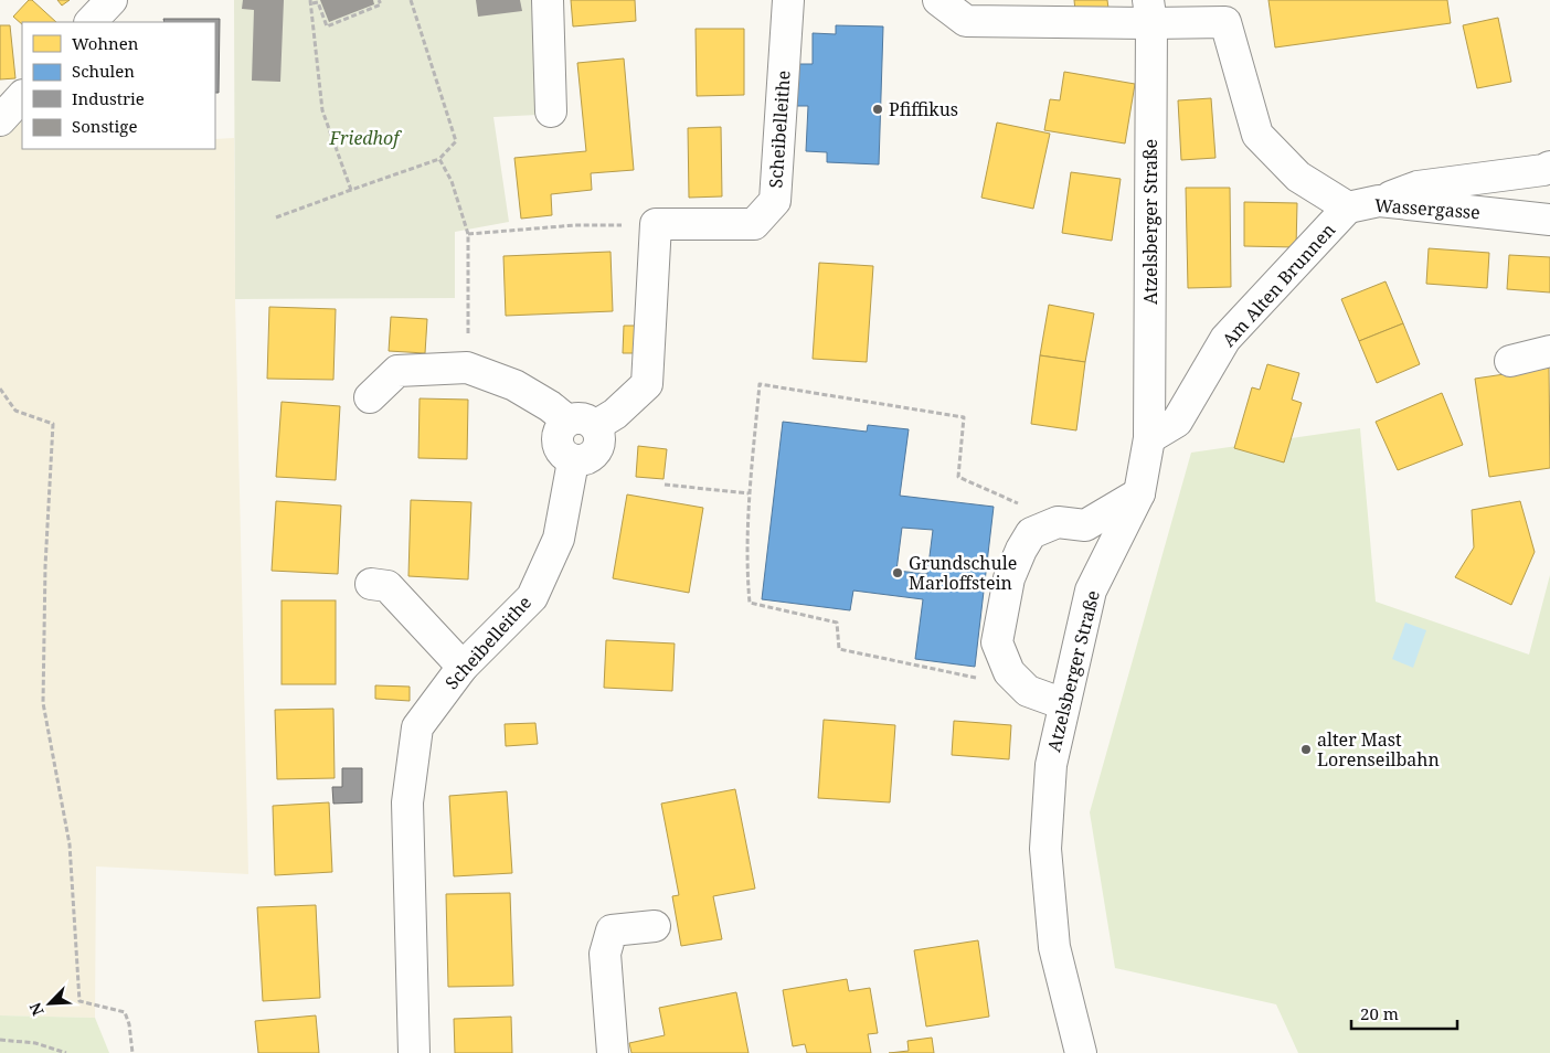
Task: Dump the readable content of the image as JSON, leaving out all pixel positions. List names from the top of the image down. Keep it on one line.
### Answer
{"streets":{"street":["Scheibelleithe","Wassergasse","Atzelsberger Straße","Am Alten Brunnen"]},"crossings":[["Wassergasse","Atzelsberger Straße"],["Wassergasse","Am Alten Brunnen"],["Atzelsberger Straße","Am Alten Brunnen"]],"parks":["Friedhof"],"places":["Pfiffikus","Grundschule Marloffstein","alter Mast Lorenseilbahn"],"legend":["Wohnen","Schulen","Industrie","Sonstige"],"scale_bar":"20 m","north":"bottom left"}
